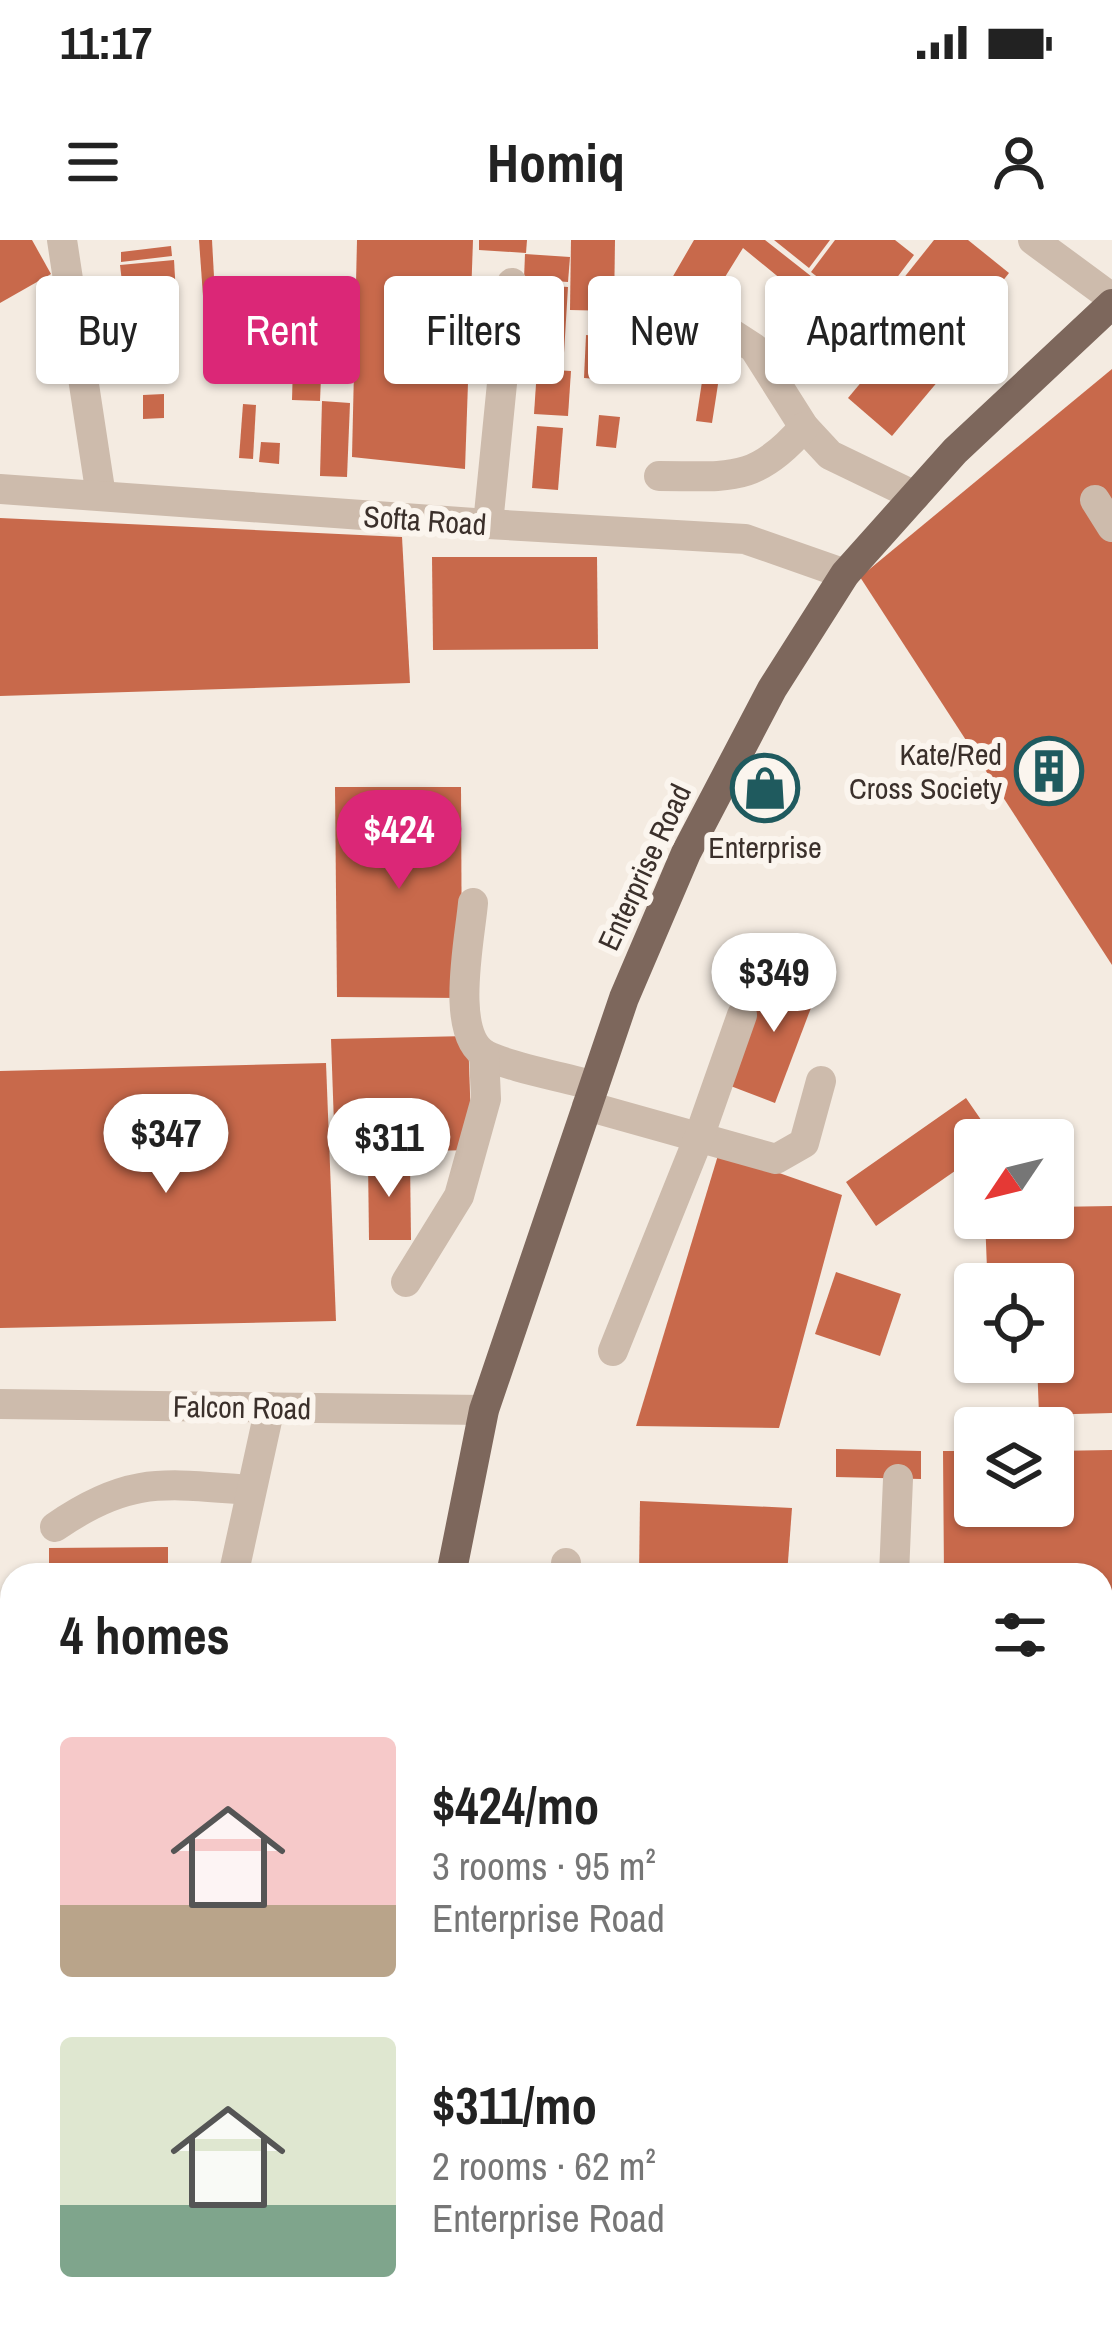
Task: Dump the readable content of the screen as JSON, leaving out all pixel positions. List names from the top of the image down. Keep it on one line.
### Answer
{"streets":{"main road":["Enterprise Road"],"street":["Softa Road","Falcon Road"]},"crossings":[["Softa Road","Enterprise Road"],["Enterprise Road","Falcon Road"]],"places":{"building":["Kate/Red Cross Society"],"shop":["Enterprise"]},"north":"bottom left","page":{"status":"11:17","header":"Homiq","chip":["Buy","Rent","Filters","New","Apartment"],"price":["$424","$349","$347","$311"],"heading":"4 homes","list":[{"name":"$424/mo","note":"3 rooms · 95 m² · Enterprise Road"},{"name":"$311/mo","note":"2 rooms · 62 m² · Enterprise Road"}]}}
